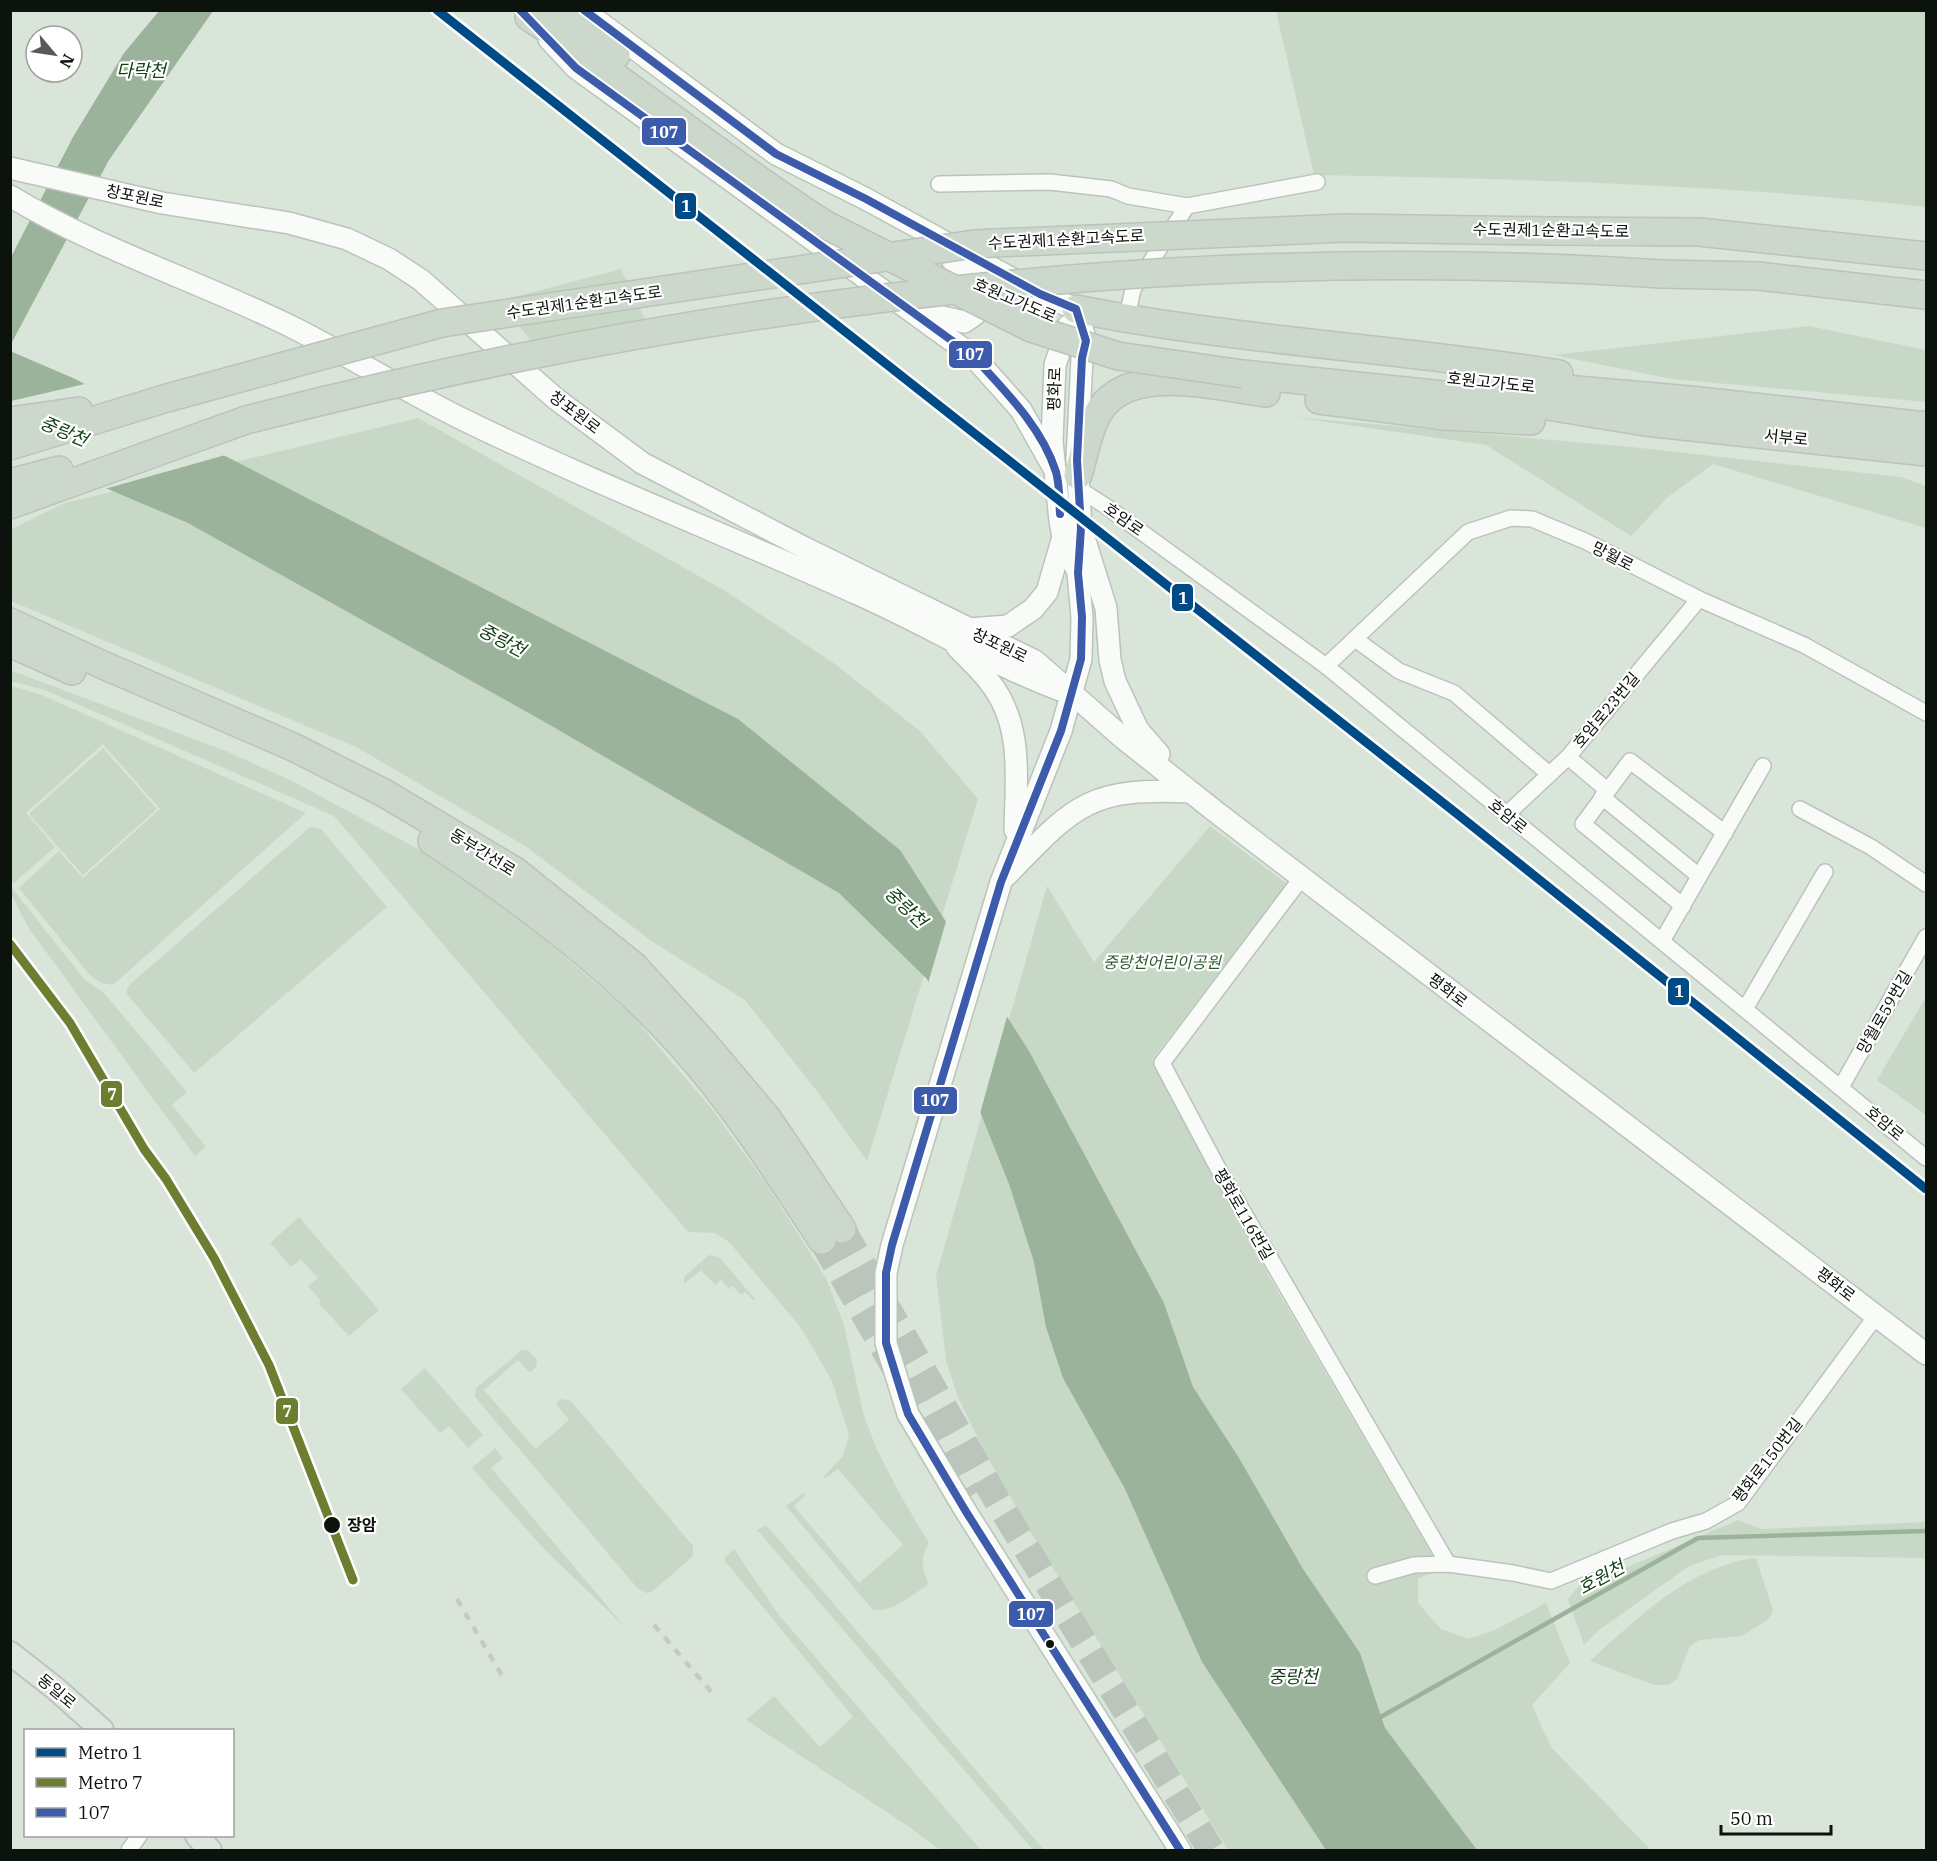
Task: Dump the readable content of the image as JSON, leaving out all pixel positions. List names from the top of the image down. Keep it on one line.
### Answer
{"streets":{"highway":["수도권제1순환고속도로","호원고가도로","서부로","동부간선로"],"main road":["창포원로","평화로","동일로"],"street":["호암로","망월로","호암로23번길","망월로59번길","평화로116번길","평화로150번길"]},"crossings":[["창포원로","평화로"],["호원고가도로","평화로"],["호원고가도로","서부로"],["평화로","호암로"],["평화로","평화로116번길"],["평화로","평화로150번길"],["호암로","망월로"],["호암로","호암로23번길"],["호암로","망월로59번길"],["망월로","호암로23번길"],["평화로116번길","평화로150번길"]],"water":["다락천","중랑천","호원천"],"parks":["중랑천어린이공원"],"places":["장암"],"lines":["metro line 1","transit line 107","metro line 7"],"legend":["Metro 1","Metro 7","107"],"scale_bar":"50 m","north":"bottom right"}
